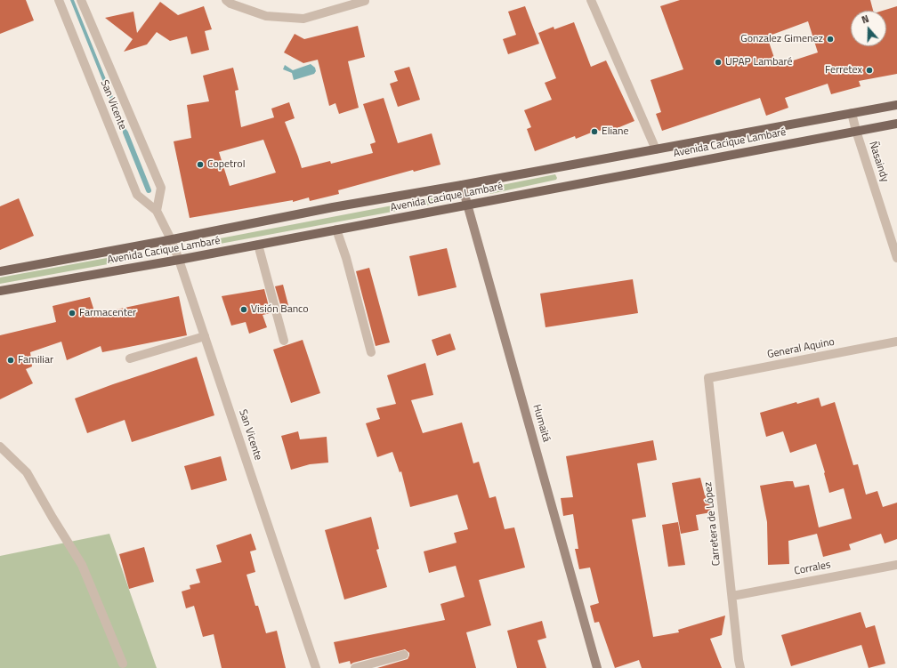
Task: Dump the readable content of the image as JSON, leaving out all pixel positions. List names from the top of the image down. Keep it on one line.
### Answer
{"streets":{"main road":["Avenida Cacique Lambaré"],"street":["San Vicente","Ñasaindy","General Aquino","Humaitá","Carretera de López","Corrales"]},"crossings":[["San Vicente","Avenida Cacique Lambaré"],["Avenida Cacique Lambaré","Ñasaindy"],["Avenida Cacique Lambaré","Humaitá"],["General Aquino","Carretera de López"],["Carretera de López","Corrales"]],"places":["Gonzalez Gimenez","UPAP Lambaré","Ferretex","Eliane","Copetrol","Visión Banco","Farmacenter","Familiar"],"north":"top"}
